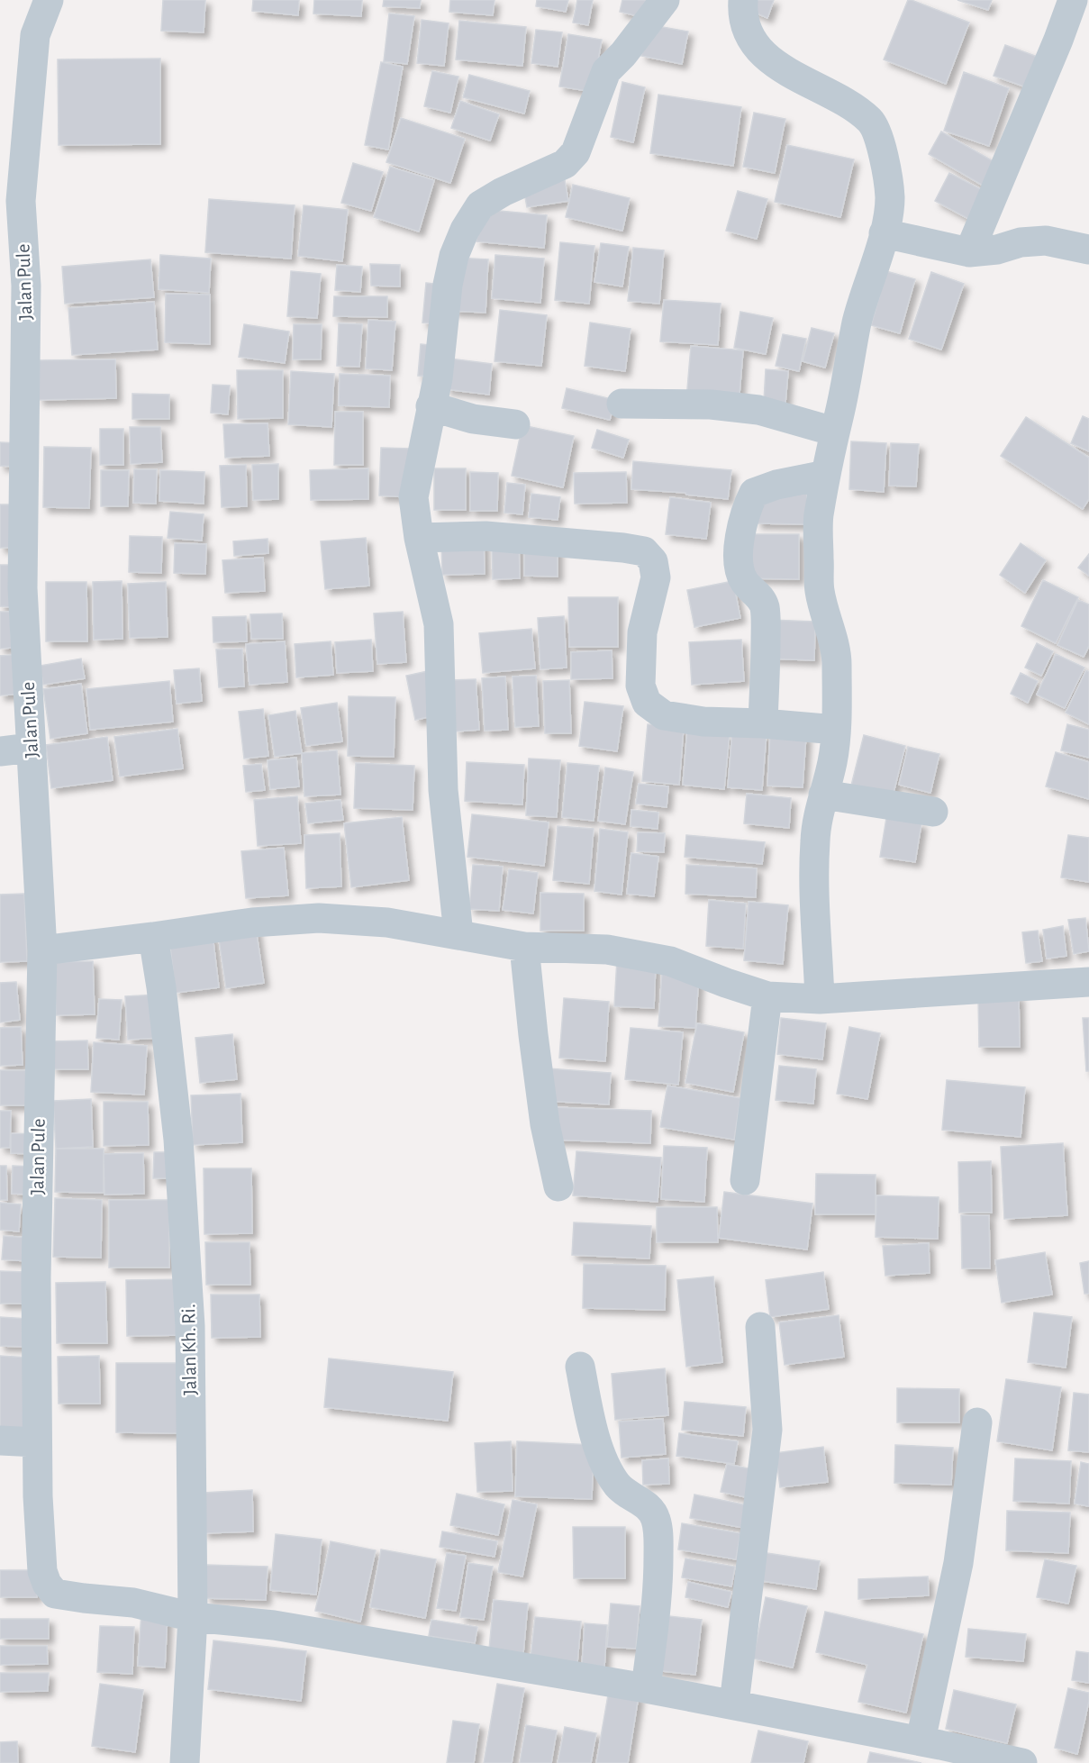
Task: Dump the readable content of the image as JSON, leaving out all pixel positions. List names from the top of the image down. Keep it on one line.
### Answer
{"streets":{"street":["Jalan Pule","Jalan Kh. Ri."]},"crossings":[["Jalan Pule","Jalan Kh. Ri."]]}
